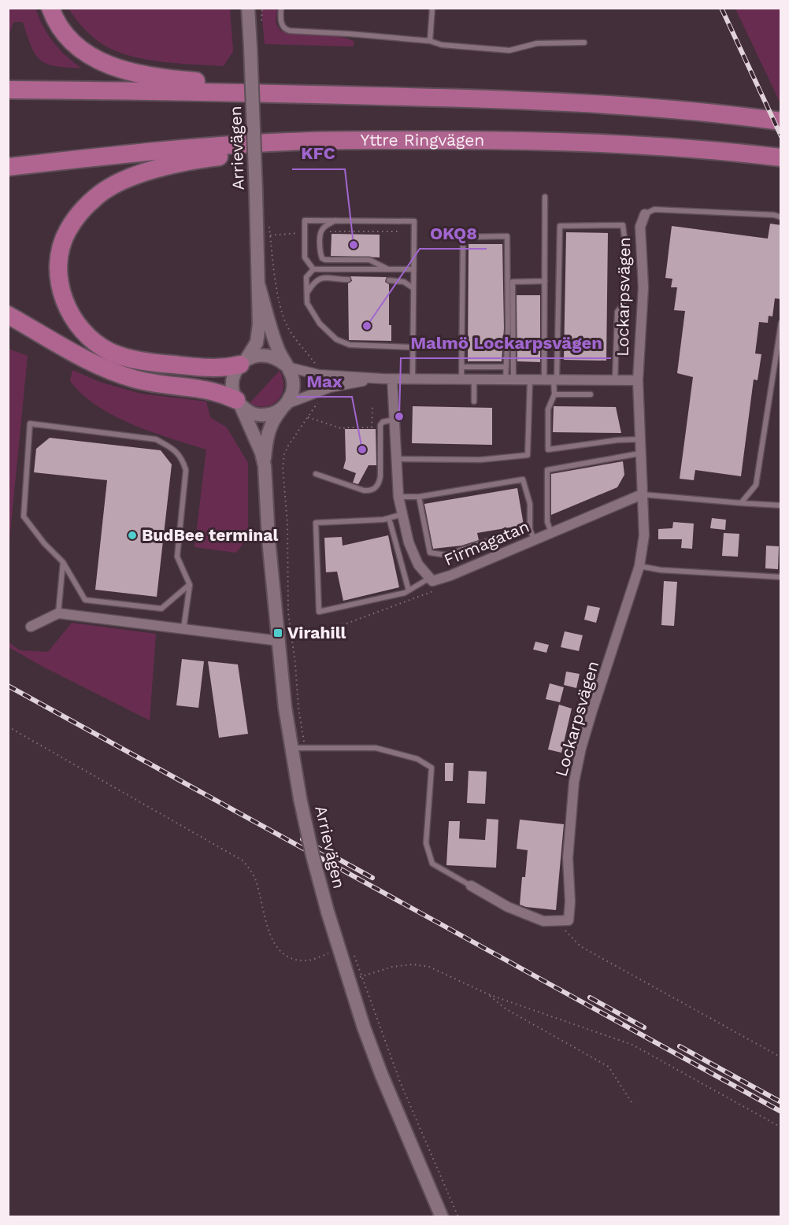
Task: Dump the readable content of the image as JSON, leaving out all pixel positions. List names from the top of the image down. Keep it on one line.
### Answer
{"streets":{"highway":["Yttre Ringvägen"],"main road":["Arrievägen"],"street":["Lockarpsvägen","Firmagatan"]},"crossings":[["Arrievägen","Lockarpsvägen"],["Lockarpsvägen","Firmagatan"]],"places":{"other":["KFC","OKQ8","Malmö Lockarpsvägen","Max","BudBee terminal"],"transit":["Virahill"]}}
